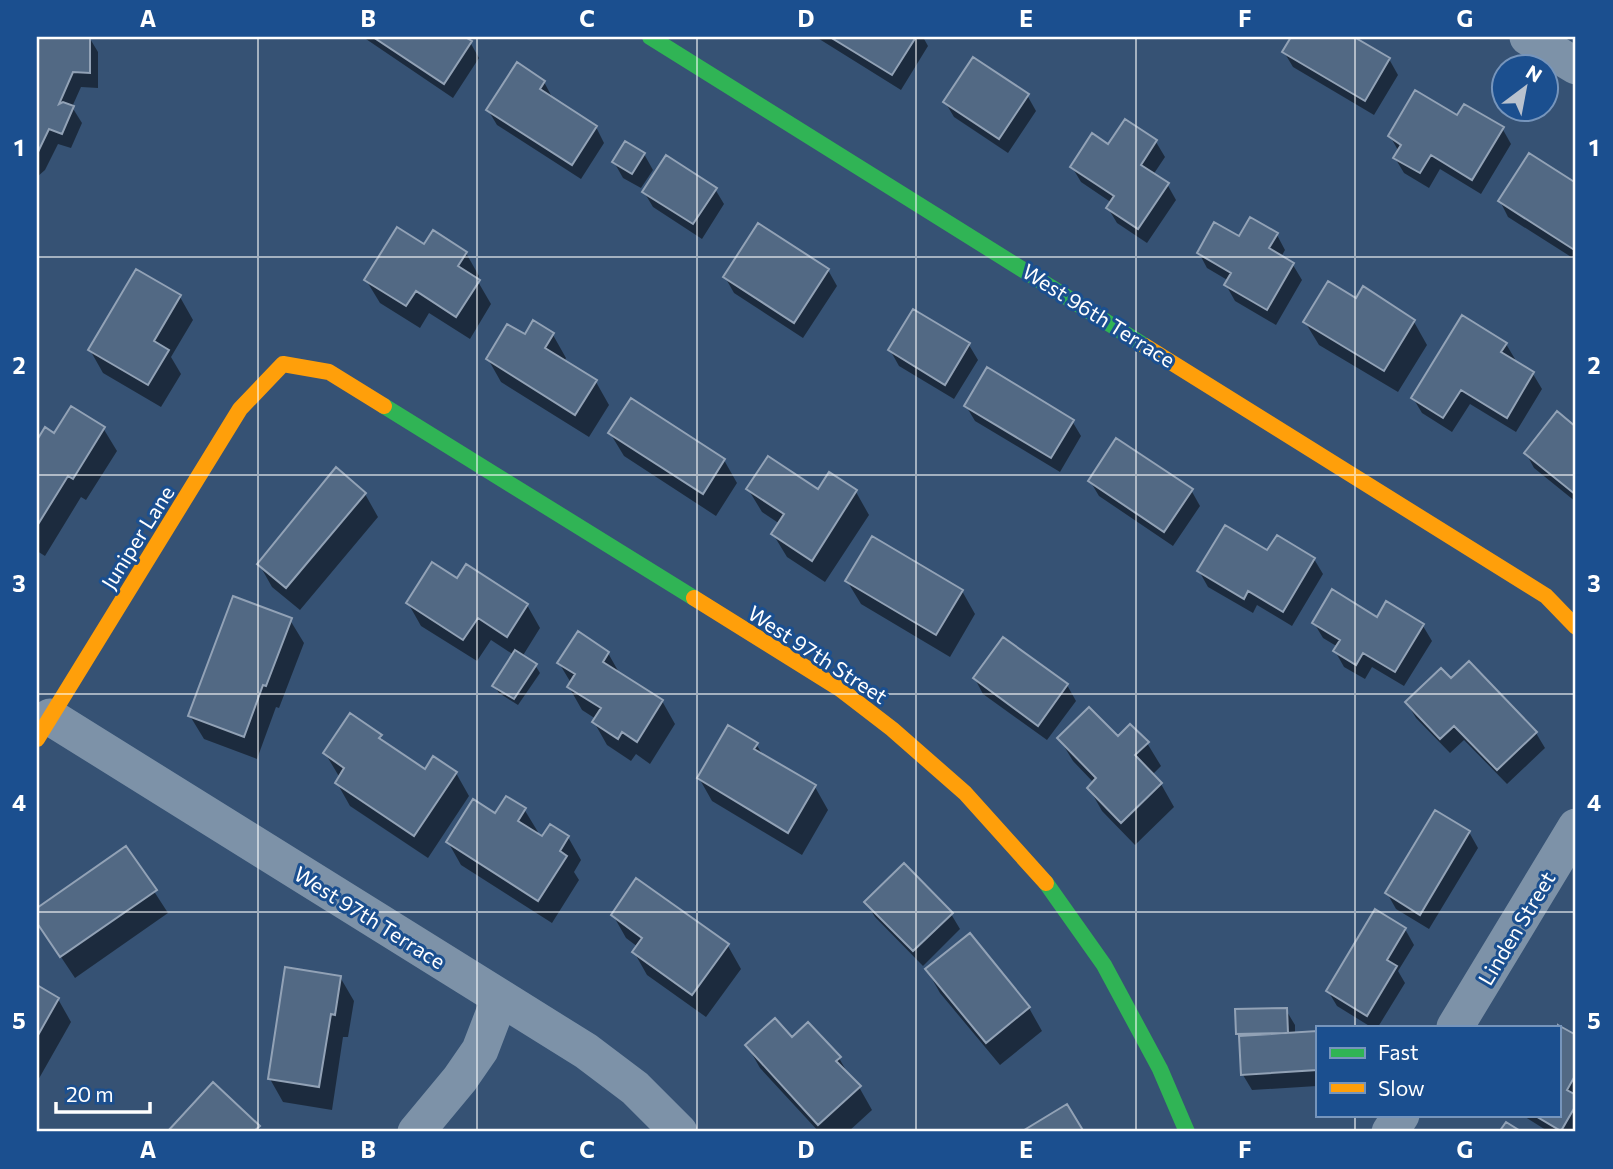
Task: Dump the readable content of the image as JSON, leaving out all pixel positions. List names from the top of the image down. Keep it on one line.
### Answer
{"streets":{"street":["West 96th Terrace","Juniper Lane","West 97th Street","West 97th Terrace","Linden Street"]},"crossings":[["Juniper Lane","West 97th Street"],["Juniper Lane","West 97th Terrace"]],"legend":["Fast","Slow"],"scale_bar":"20 m","north":"top right","grid":{"columns":["A","B","C","D","E","F","G"],"rows":["1","2","3","4","5"]}}
